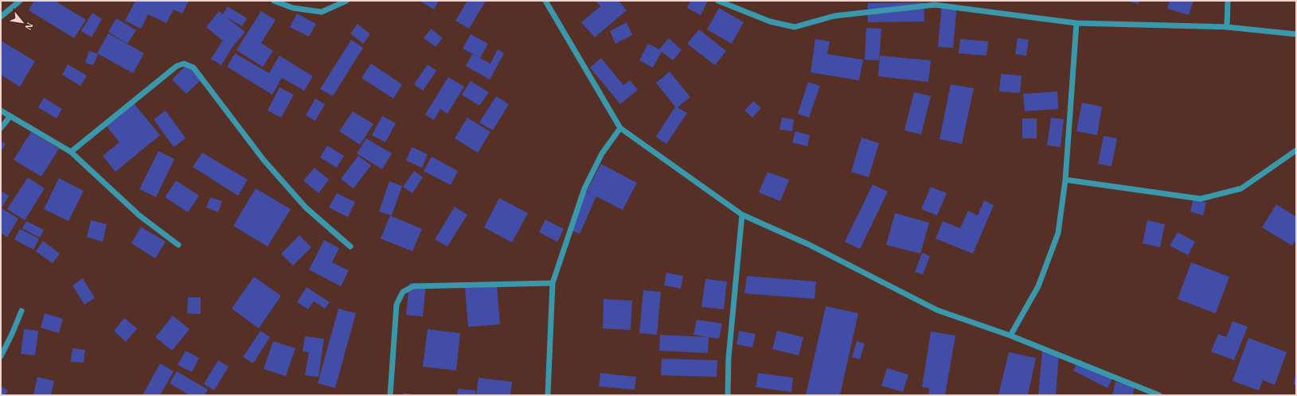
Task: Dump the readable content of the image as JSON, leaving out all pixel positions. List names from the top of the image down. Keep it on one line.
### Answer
{"north":"bottom right"}
